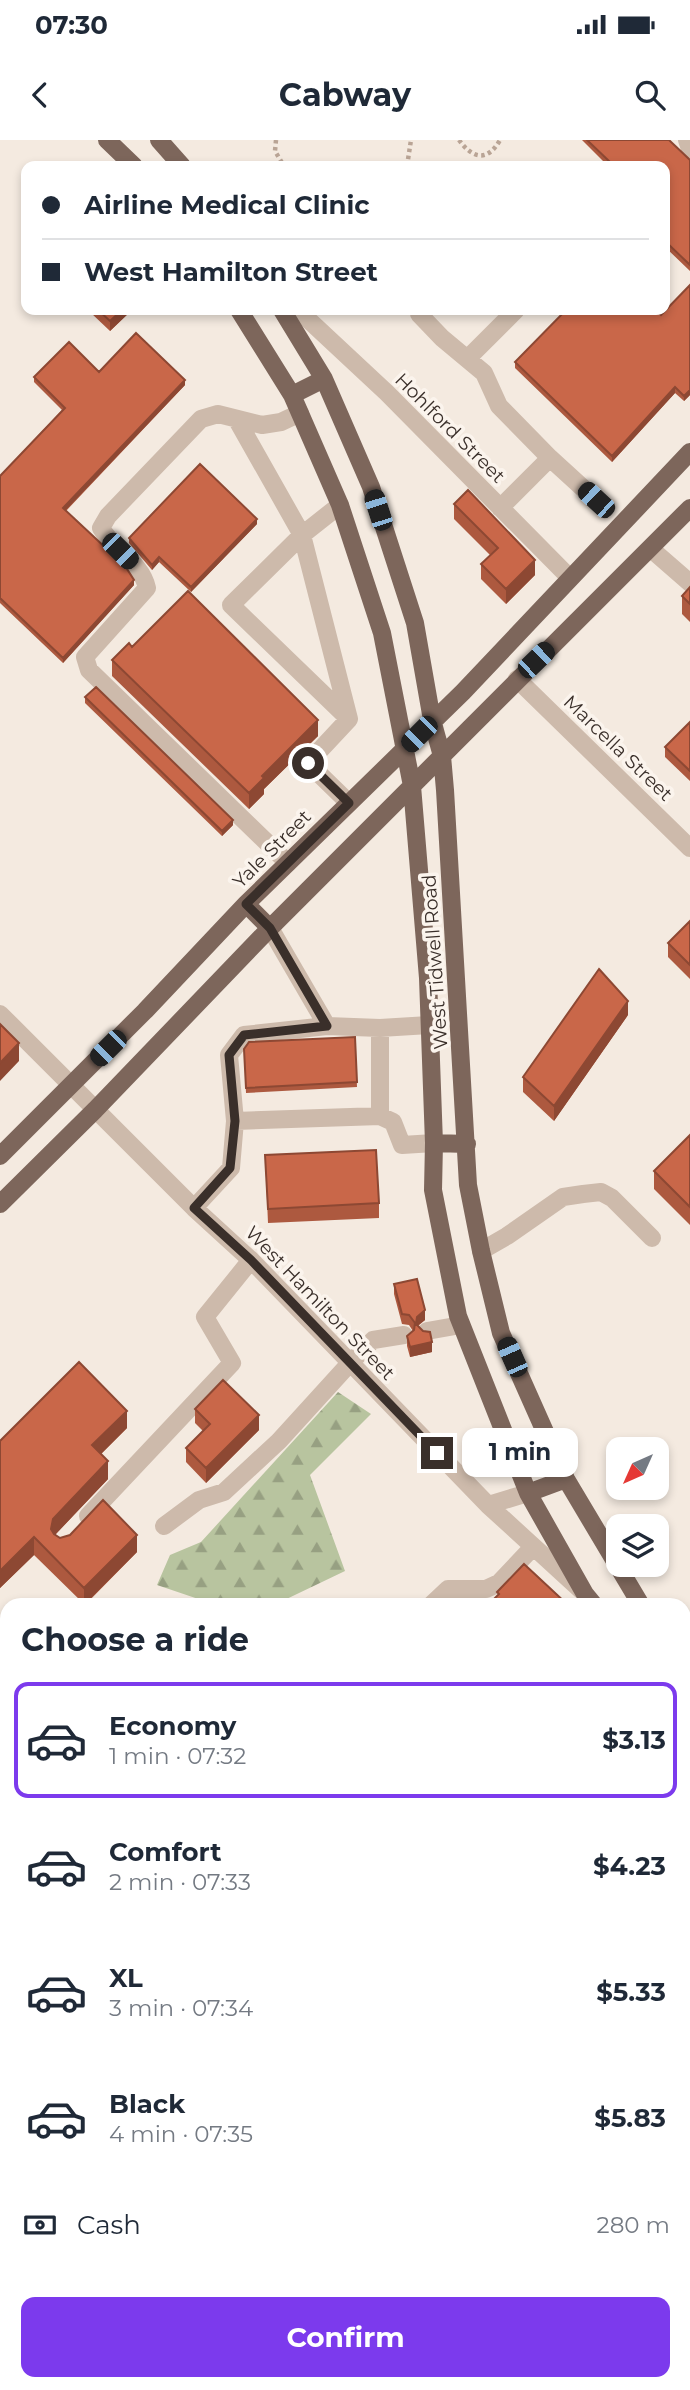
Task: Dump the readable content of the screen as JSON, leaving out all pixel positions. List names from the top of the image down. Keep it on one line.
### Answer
{"streets":{"main road":["Yale Street","West Tidwell Road"],"street":["Hohlford Street","Marcella Street","West Hamilton Street"]},"crossings":[["Hohlford Street","Yale Street"],["Yale Street","West Tidwell Road"],["Yale Street","West Hamilton Street"]],"north":"bottom left","page":{"status":"07:30","header":"Cabway","banner":["Airline Medical Clinic","West Hamilton Street"],"bubble":"1 min","heading":"Choose a ride","list":[{"name":"Economy","note":"1 min · 07:32","value":"$3.13"},{"name":"Comfort","note":"2 min · 07:33","value":"$4.23"},{"name":"XL","note":"3 min · 07:34","value":"$5.33"},{"name":"Black","note":"4 min · 07:35","value":"$5.83"}],"pay":["Cash","280 m"],"buttons":"Confirm"}}
